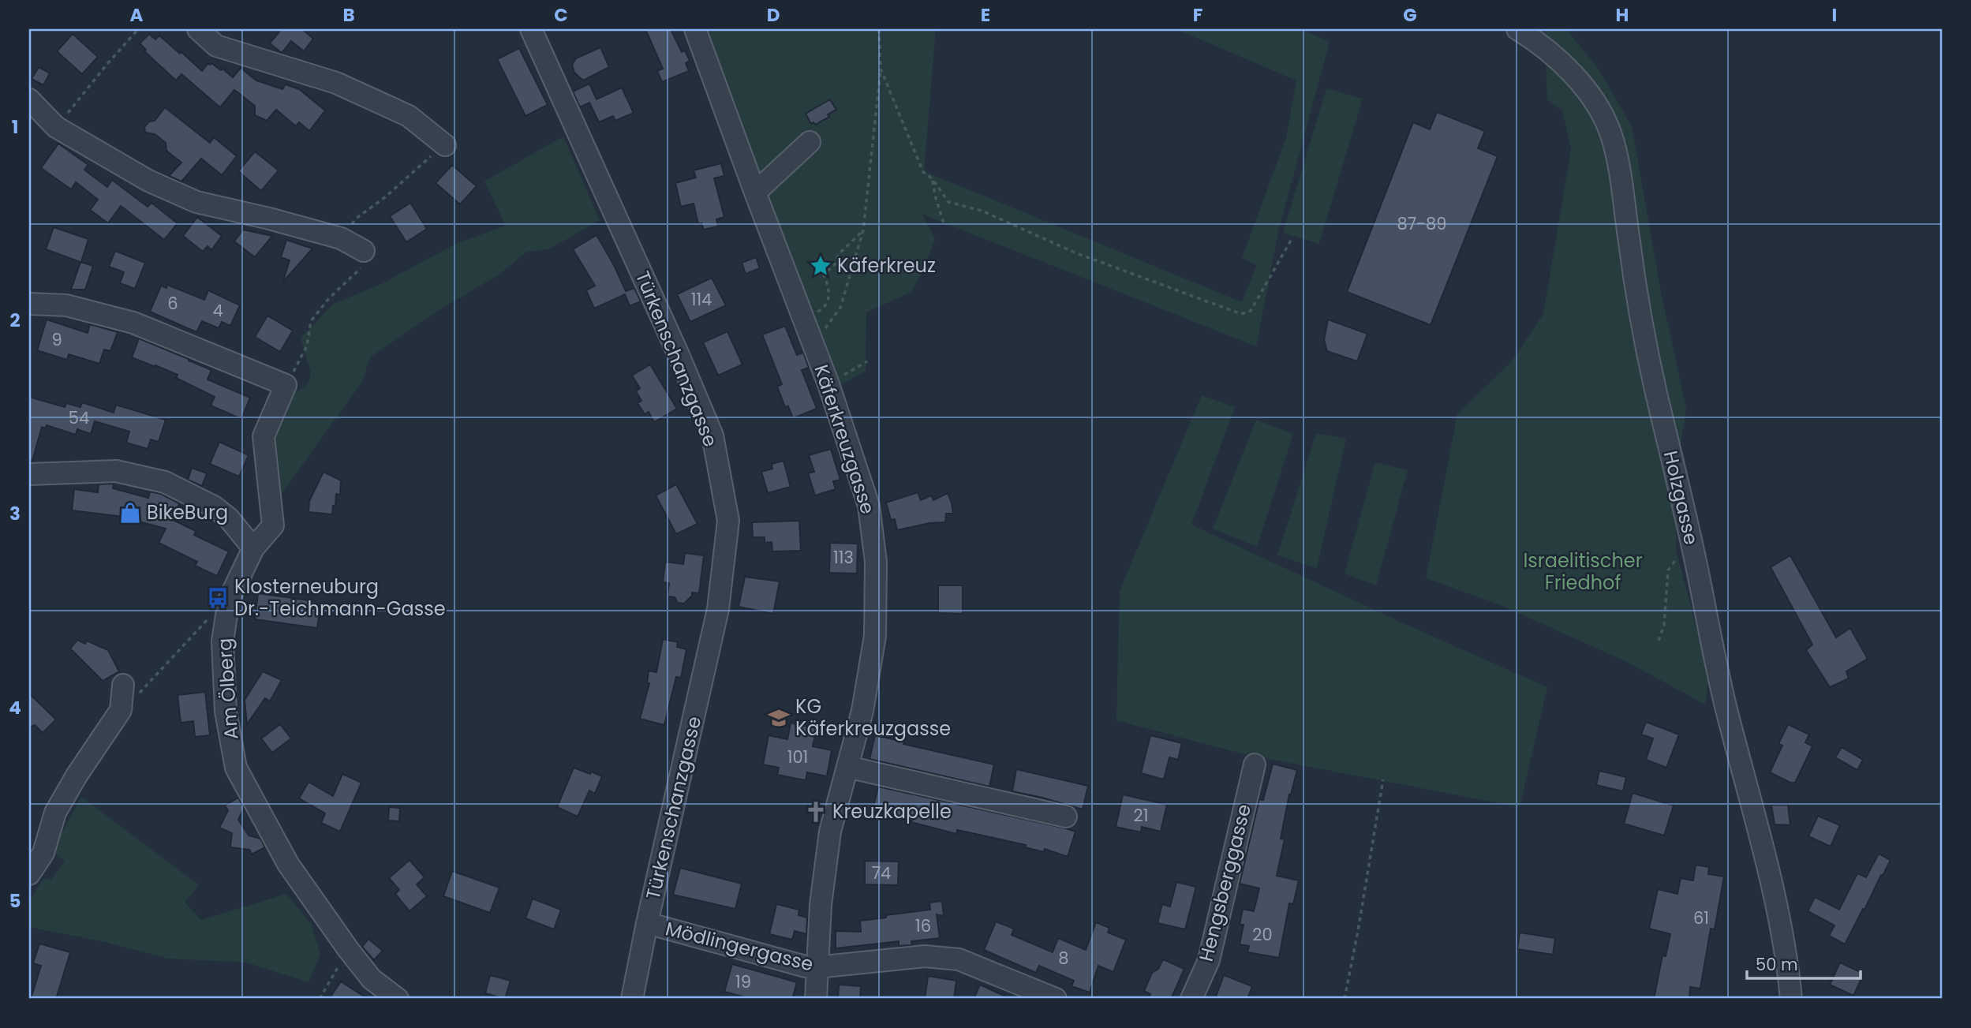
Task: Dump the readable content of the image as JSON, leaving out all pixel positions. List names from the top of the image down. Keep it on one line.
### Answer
{"streets":{"street":["Türkenschanzgasse","Käferkreuzgasse","Holzgasse","Am Ölberg","Hengsberggasse","Mödlingergasse"]},"crossings":[["Türkenschanzgasse","Mödlingergasse"],["Käferkreuzgasse","Mödlingergasse"]],"parks":["Israelitischer Friedhof"],"places":{"place":["Käferkreuz"],"shop":["BikeBurg"],"bus stop":["Klosterneuburg Dr.-Teichmann-Gasse"],"school or university":["KG Käferkreuzgasse"],"church":["Kreuzkapelle"]},"house_numbers":["87-89","114","6","4","9","54","113","101","21","74","61","16","20","8","19"],"scale_bar":"50 m","grid":{"columns":["A","B","C","D","E","F","G","H","I"],"rows":["1","2","3","4","5"]}}
